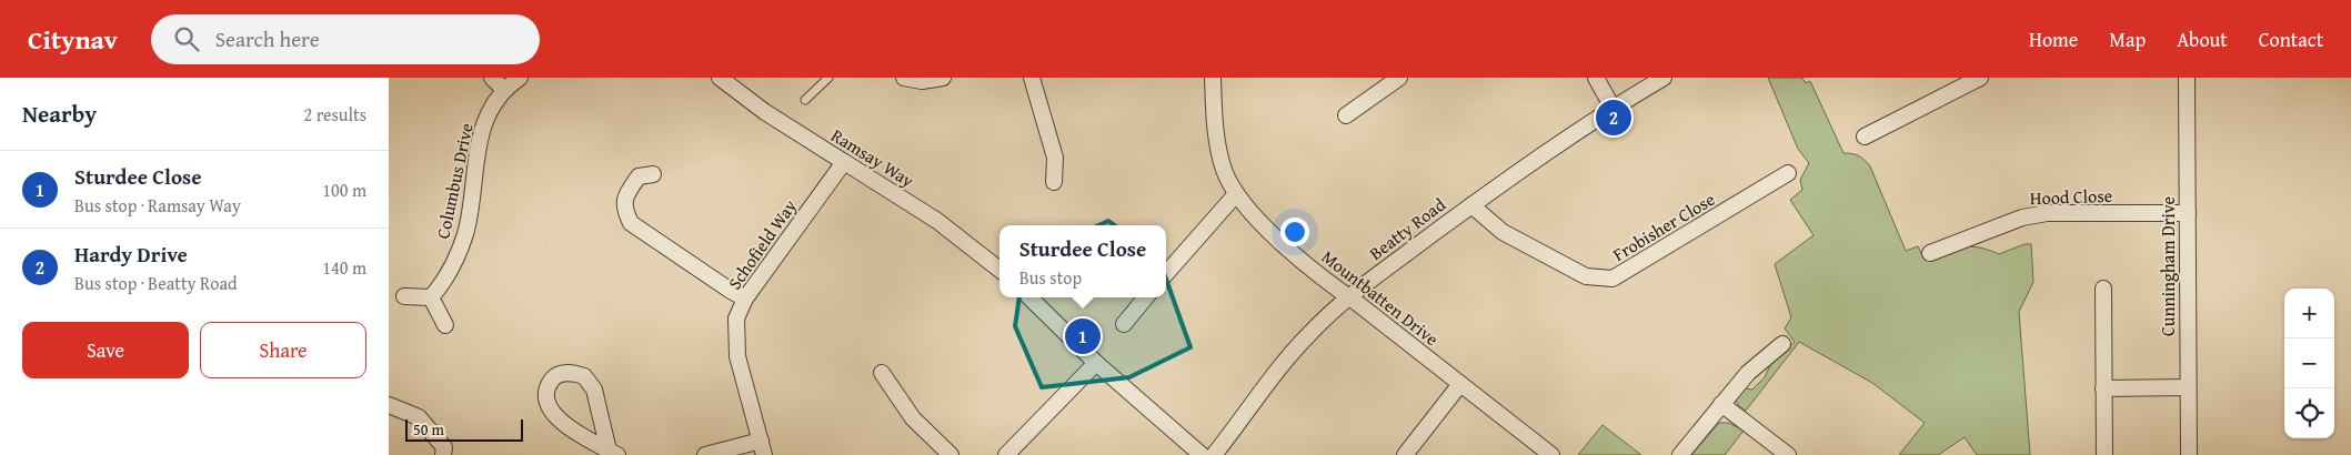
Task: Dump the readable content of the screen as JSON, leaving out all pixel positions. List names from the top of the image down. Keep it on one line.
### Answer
{"streets":{"street":["Ramsay Way","Columbus Drive","Hood Close","Frobisher Close","Beatty Road","Schofield Way","Cunningham Drive","Mountbatten Drive"]},"crossings":[["Ramsay Way","Schofield Way"],["Hood Close","Cunningham Drive"],["Frobisher Close","Beatty Road"],["Beatty Road","Mountbatten Drive"]],"scale_bar":"50 m","page":{"header":"Citynav","search":"Search here","nav":["Home","Map","About","Contact"],"heading":["Nearby","2 results"],"pins":["2","1"],"list":[{"mark":"1","name":"Sturdee Close","note":"Bus stop · Ramsay Way","value":"100 m"},{"mark":"2","name":"Hardy Drive","note":"Bus stop · Beatty Road","value":"140 m"}],"popup":["Sturdee Close","Bus stop"],"map_buttons":["+","−"],"buttons":["Save","Share"],"scale":"50 m"}}
